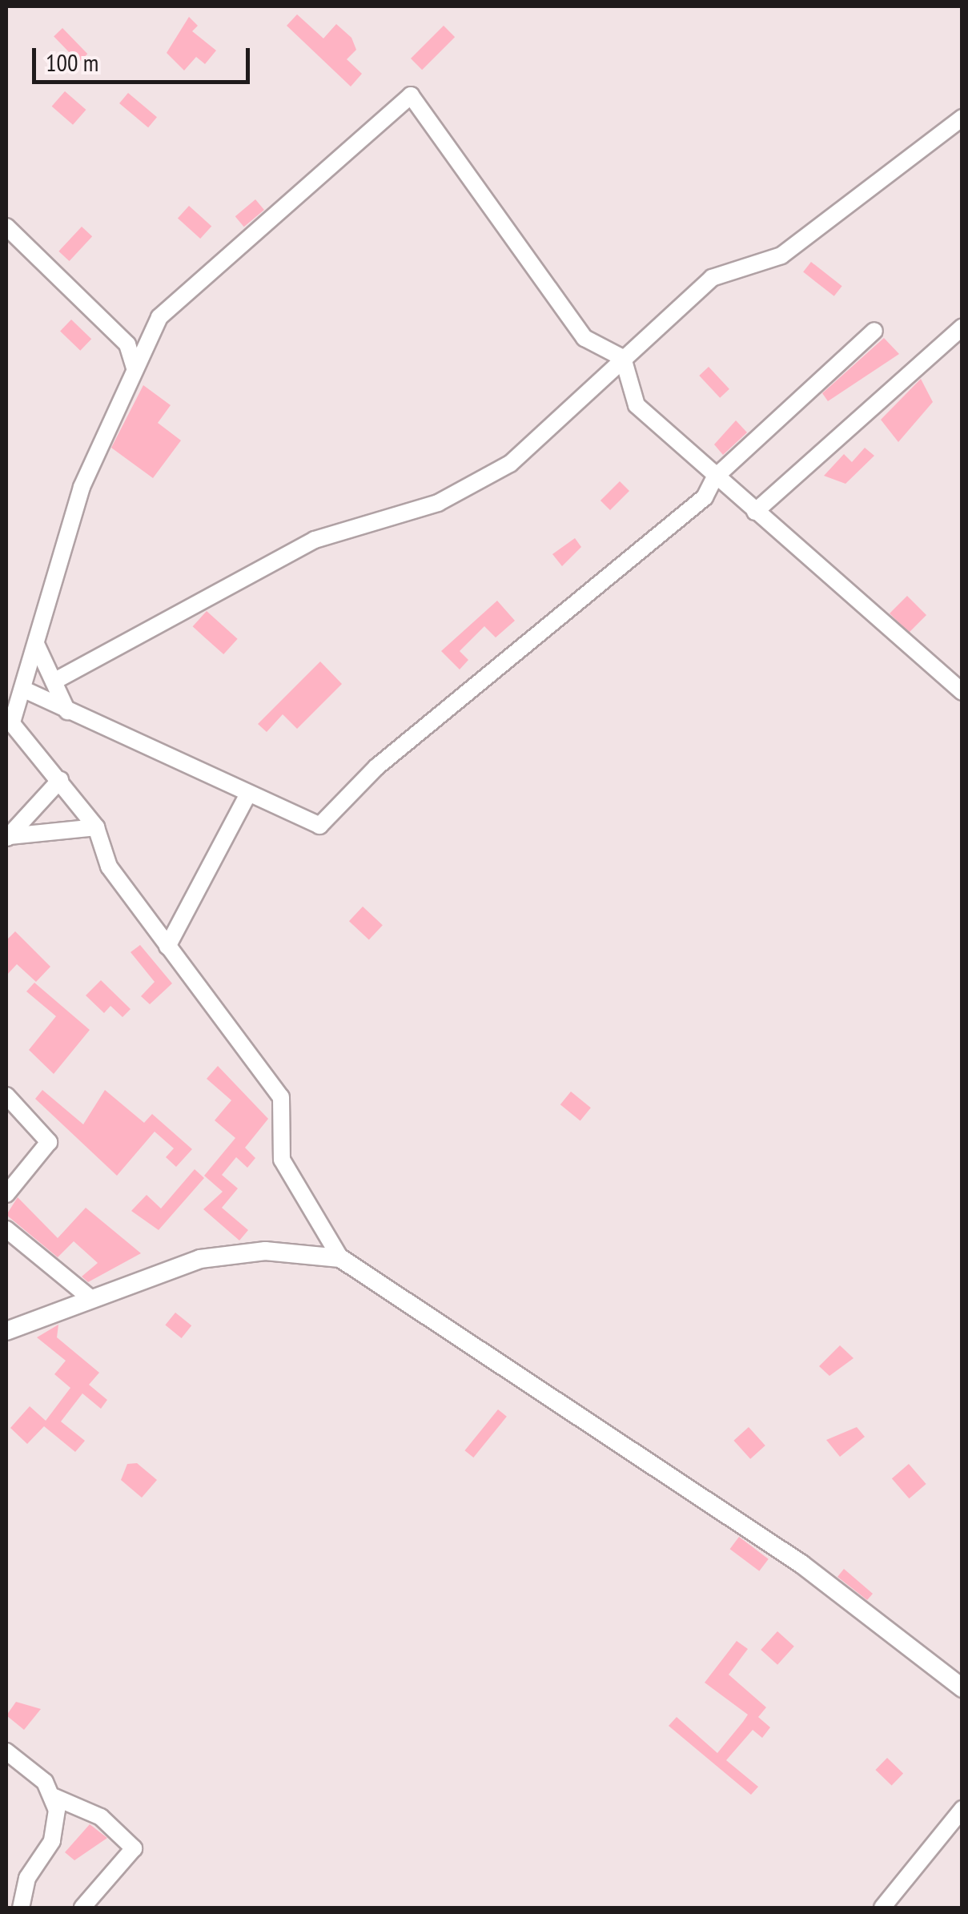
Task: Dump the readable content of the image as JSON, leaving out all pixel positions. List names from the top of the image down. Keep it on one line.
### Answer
{"scale_bar":"100 m"}
